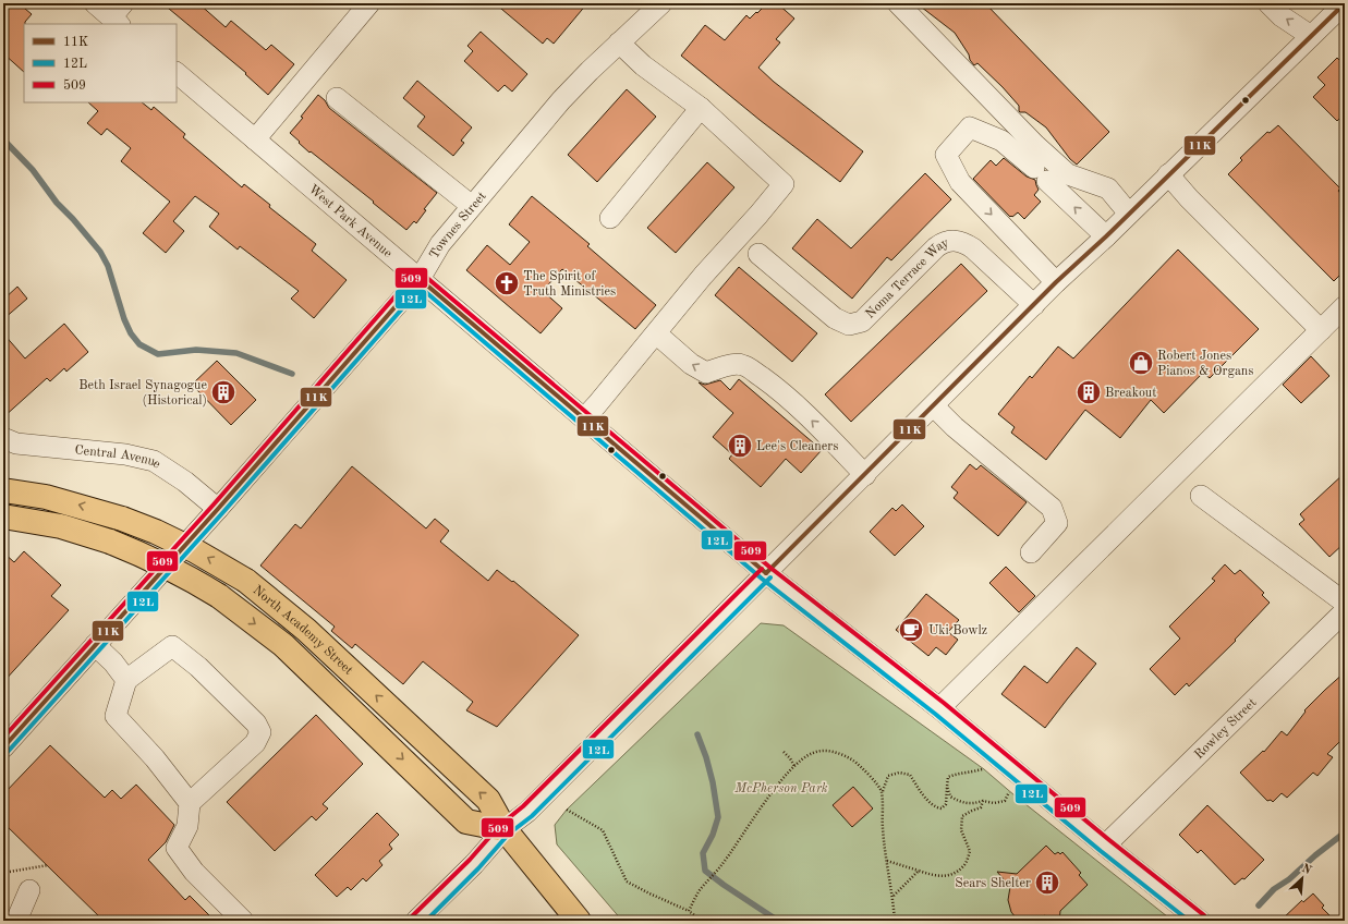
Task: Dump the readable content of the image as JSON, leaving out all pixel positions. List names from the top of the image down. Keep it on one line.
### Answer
{"streets":{"highway":["North Academy Street"],"street":["West Park Avenue","Townes Street","Noma Terrace Way","Central Avenue","Rowley Street"]},"crossings":[["West Park Avenue","Townes Street"],["West Park Avenue","Rowley Street"],["Townes Street","Central Avenue"]],"parks":["McPherson Park"],"places":{"church":["The Spirit of Truth Ministries"],"shop":["Robert Jones Pianos & Organs"],"building":["Beth Israel Synagogue (Historical)","Breakout","Lee's Cleaners","Sears Shelter"],"cafe":["Uki Bowlz"]},"lines":["transit line 11K","transit line 509","transit line 12L"],"legend":["11K","12L","509"],"north":"top right"}
